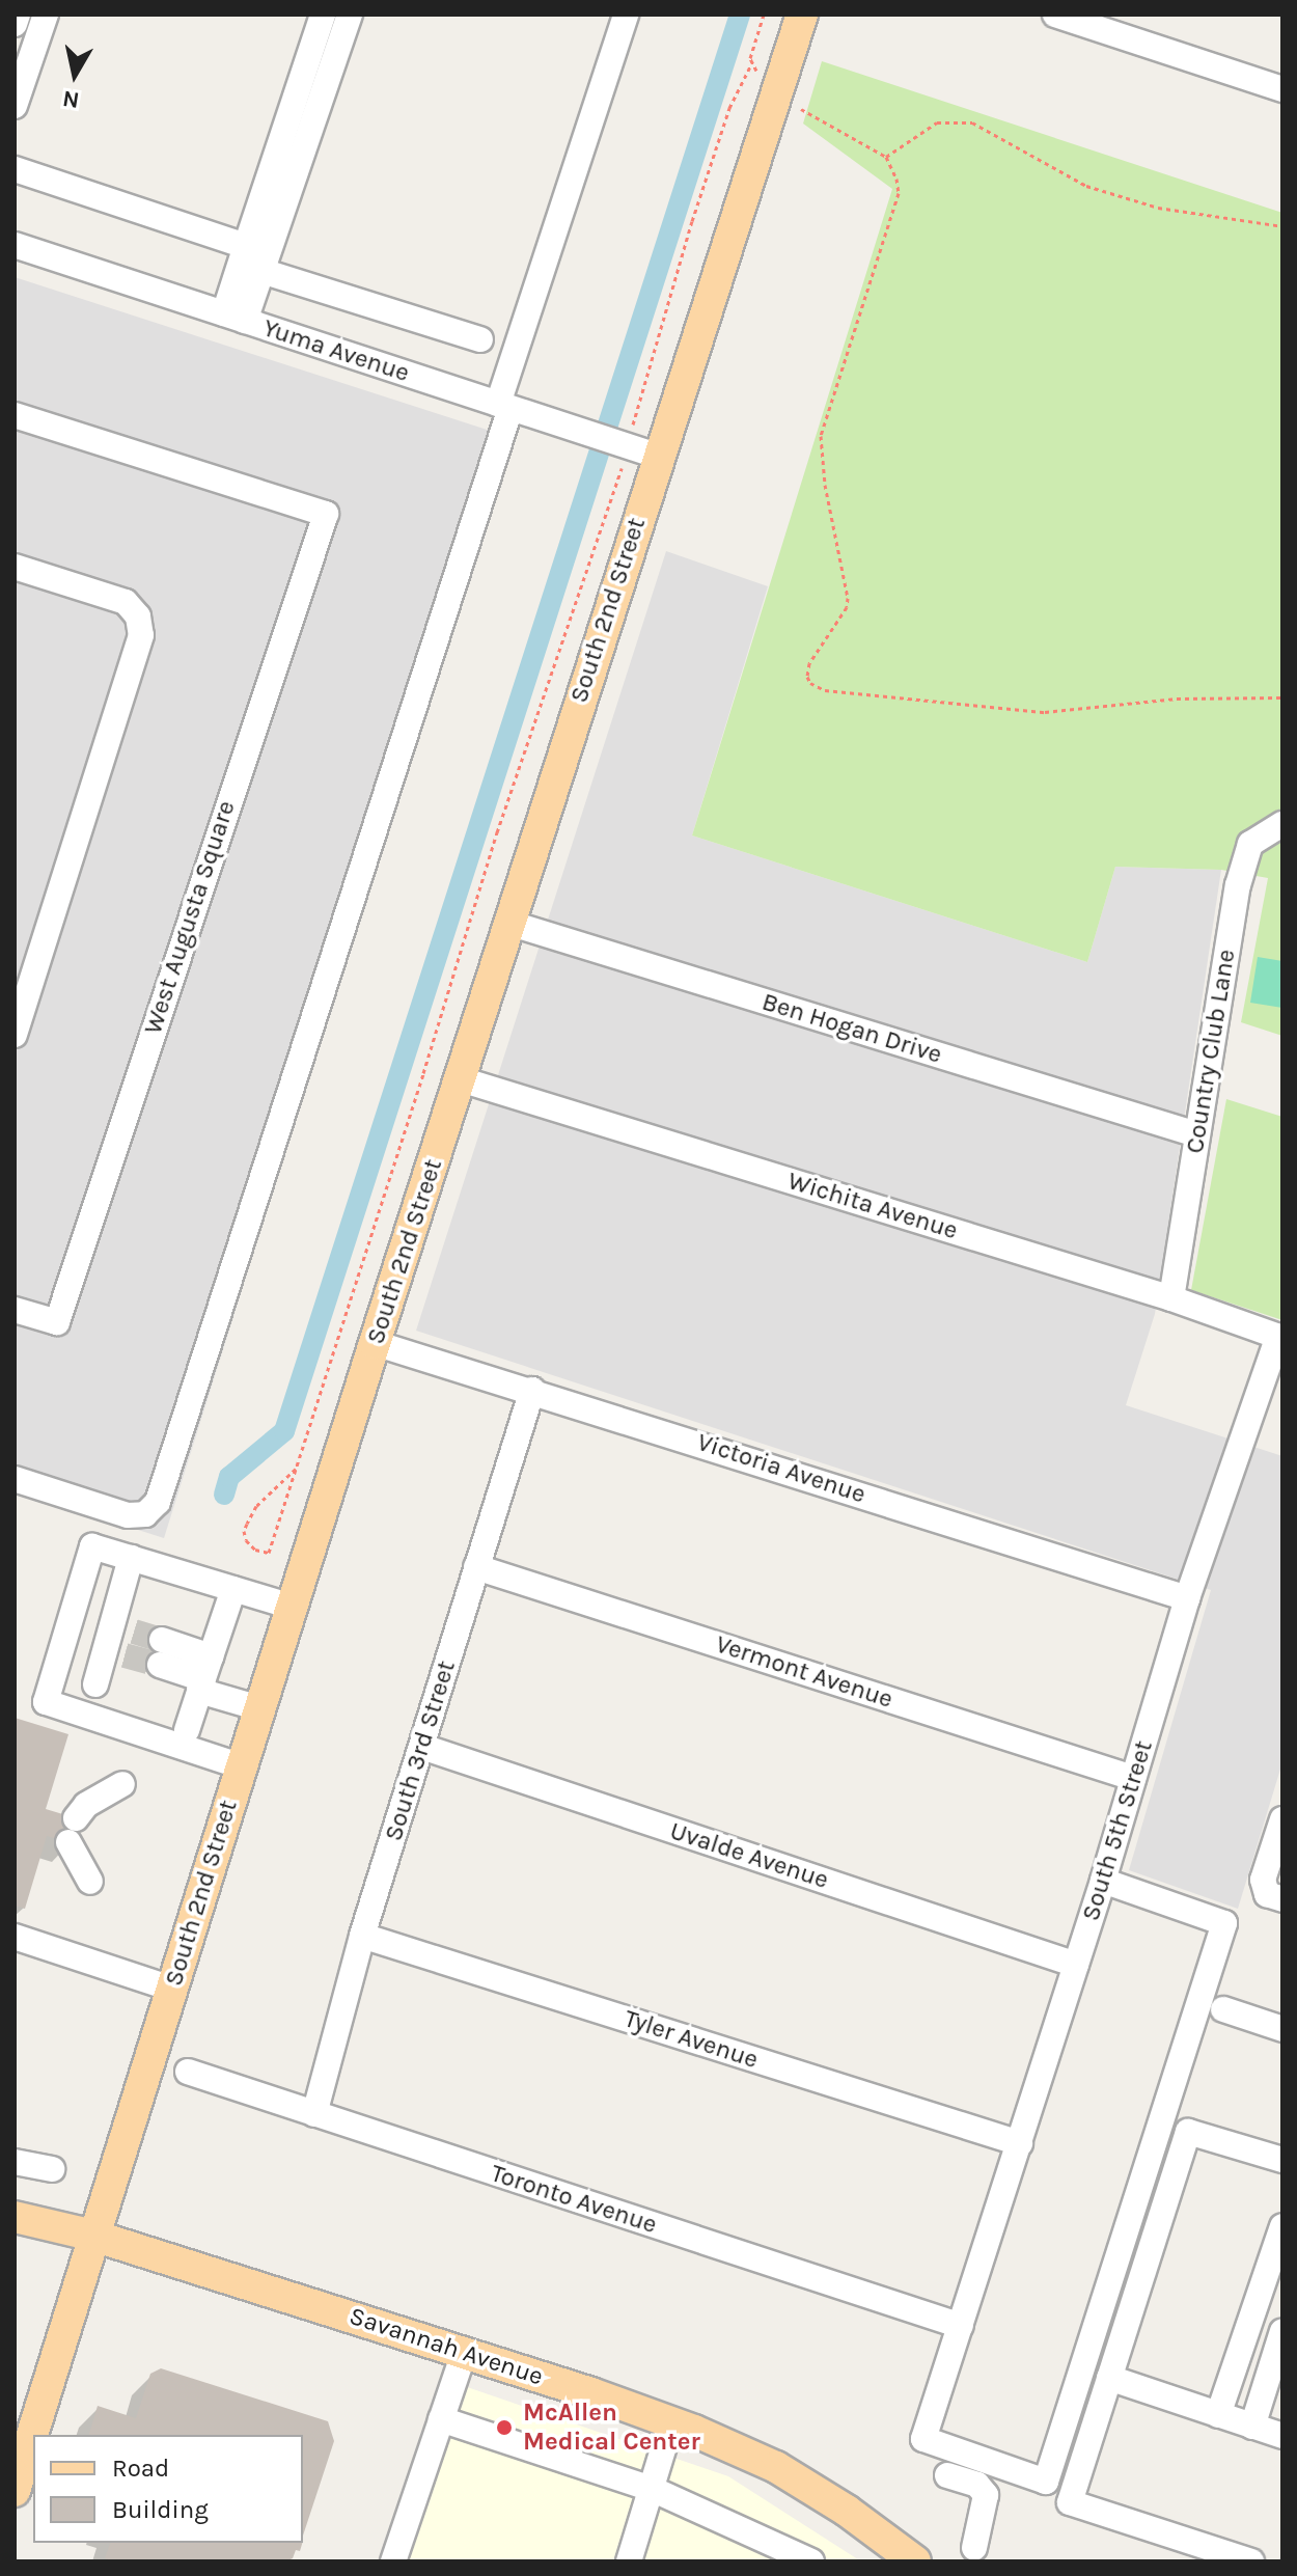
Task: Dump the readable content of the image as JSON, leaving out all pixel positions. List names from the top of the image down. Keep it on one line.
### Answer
{"streets":{"main road":["South 2nd Street","Savannah Avenue"],"street":["Yuma Avenue","West Augusta Square","Ben Hogan Drive","Country Club Lane","Wichita Avenue","Victoria Avenue","Vermont Avenue","South 3rd Street","South 5th Street","Uvalde Avenue","Tyler Avenue","Toronto Avenue"]},"crossings":[["Yuma Avenue","South 2nd Street"],["South 2nd Street","Ben Hogan Drive"],["South 2nd Street","Wichita Avenue"],["South 2nd Street","Victoria Avenue"],["South 2nd Street","Savannah Avenue"],["Ben Hogan Drive","Country Club Lane"],["Country Club Lane","Wichita Avenue"],["Wichita Avenue","South 5th Street"],["Victoria Avenue","South 3rd Street"],["Victoria Avenue","South 5th Street"],["Vermont Avenue","South 3rd Street"],["Vermont Avenue","South 5th Street"],["South 3rd Street","Uvalde Avenue"],["South 3rd Street","Tyler Avenue"],["South 3rd Street","Toronto Avenue"],["South 5th Street","Uvalde Avenue"],["South 5th Street","Tyler Avenue"],["South 5th Street","Toronto Avenue"]],"places":["McAllen Medical Center"],"legend":["Road","Building"],"north":"bottom"}
